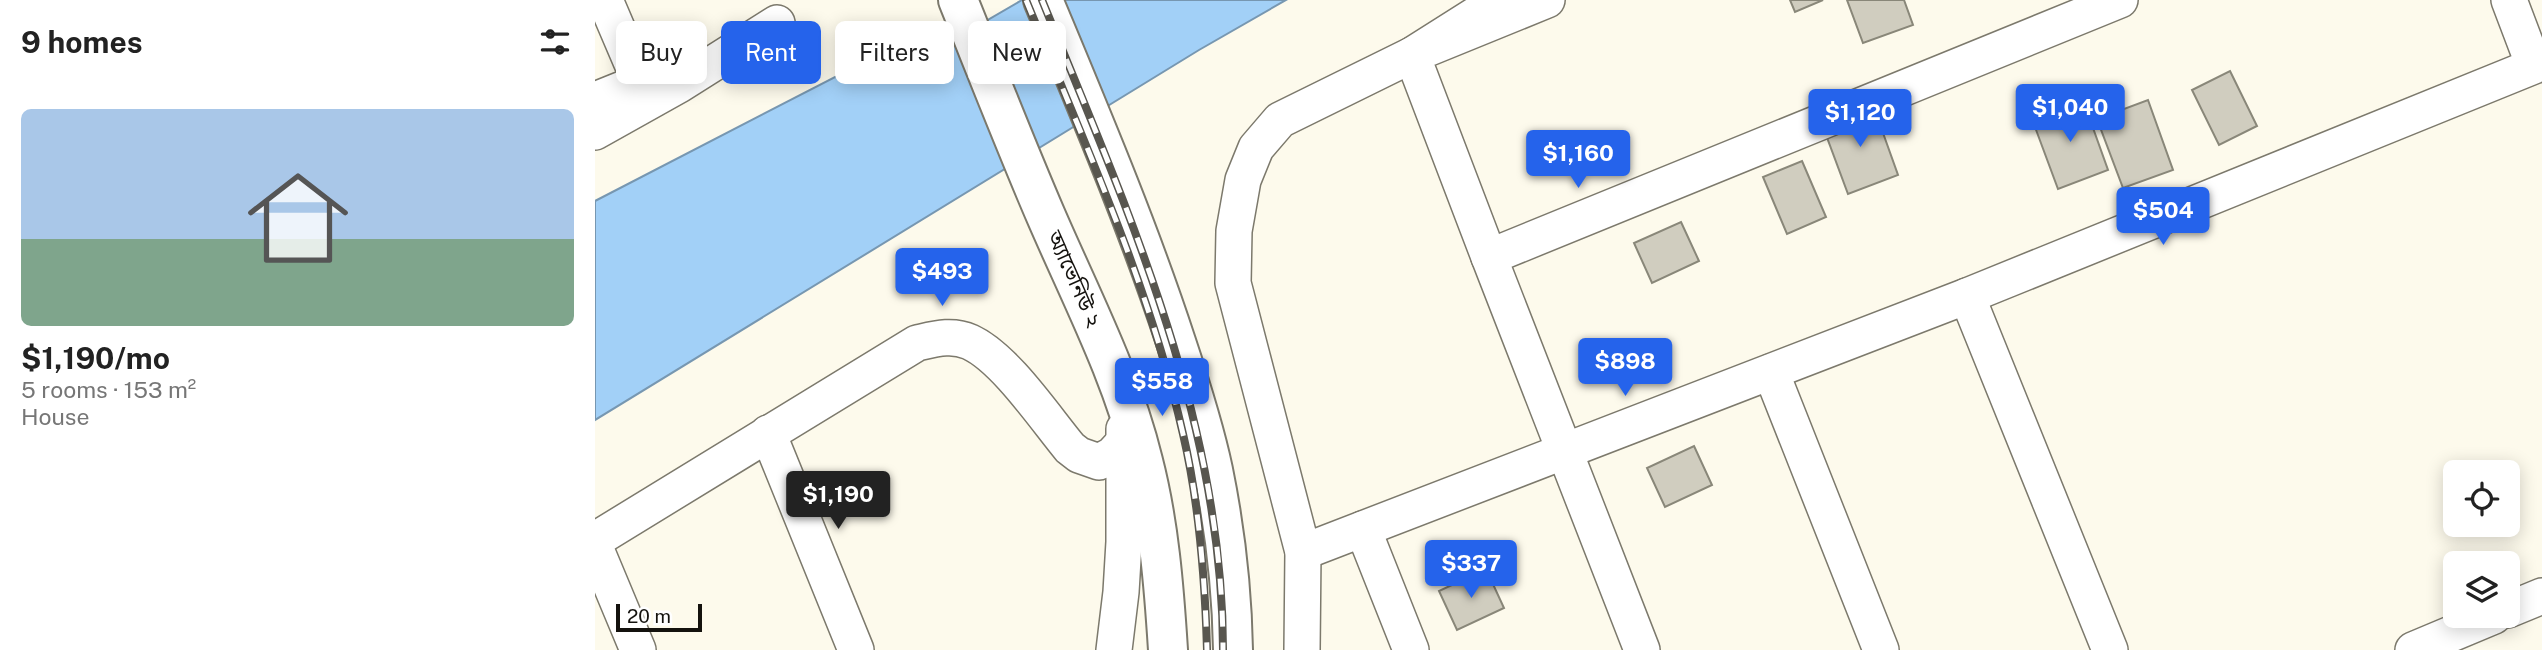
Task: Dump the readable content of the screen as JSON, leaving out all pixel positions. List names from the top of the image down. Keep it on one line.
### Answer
{"streets":{"main road":["অ্যাভেনিউ ২"]},"scale_bar":"20 m","page":{"heading":"9 homes","chip":["Buy","Rent","Filters","New"],"list":[{"name":"$1,190/mo","note":"5 rooms · 153 m² · House"}],"price":["$1,040","$1,120","$1,160","$504","$493","$898","$558","$1,190","$337"],"scale":"20 m"}}
